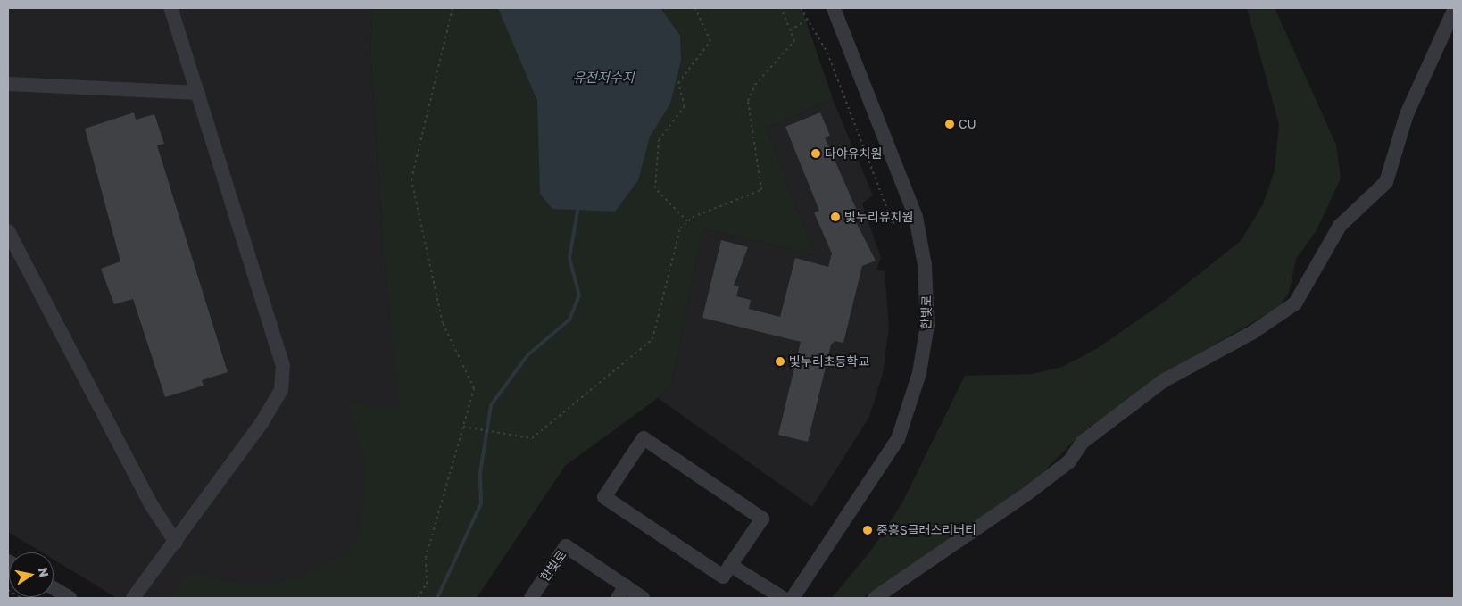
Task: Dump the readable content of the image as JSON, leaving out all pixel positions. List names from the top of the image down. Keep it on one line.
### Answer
{"streets":{"street":["한빛로"]},"water":["유전저수지"],"places":["CU","다야유치원","빛누리유치원","빛누리초등학교","중흥S클래스리버티"],"north":"right"}
